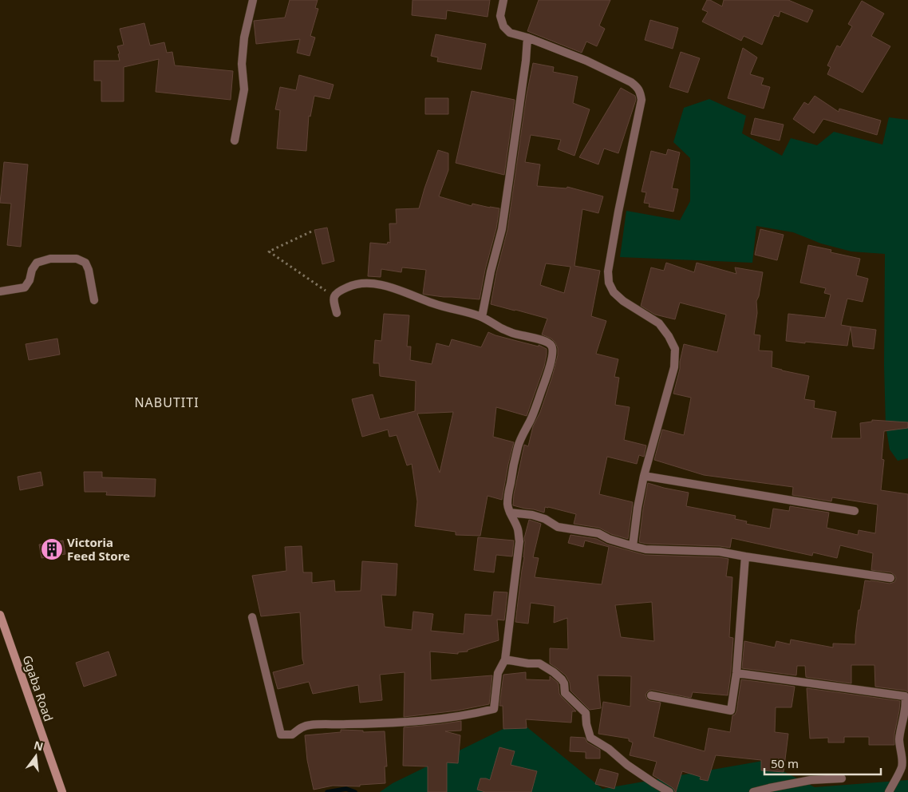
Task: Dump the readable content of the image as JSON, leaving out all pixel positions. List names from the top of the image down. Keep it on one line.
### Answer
{"streets":{"main road":["Ggaba Road"]},"districts":["NABUTITI"],"places":{"building":["Victoria Feed Store"]},"scale_bar":"50 m","north":"top"}
